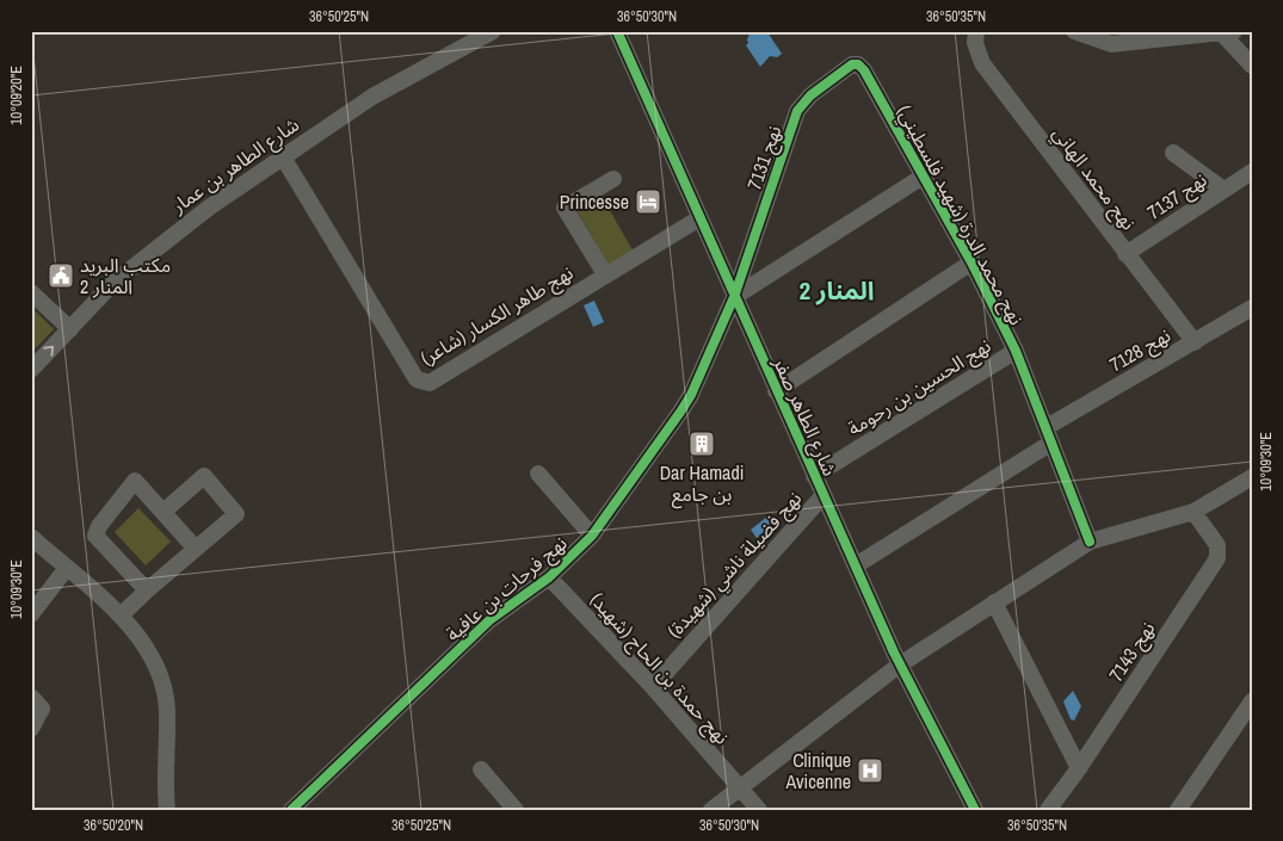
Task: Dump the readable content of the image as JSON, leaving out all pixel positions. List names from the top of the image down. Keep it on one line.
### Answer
{"streets":{"street":["نهج 7131","شارع الطاهر بن عمار","نهج محمد الهاني","نهج 7137","نهج محمد الدرة (شهيد فلسطيني)","نهج طاهر الكسار (شاعر)","نهج 7128","نهج الحسين بن رحومة","شارع الطاهر صفر","نهج فضيلة ناشي (شهيدة)","نهج فرحات بن عافية","نهج 7143","نهج حمدة بن الحاج (شهيد)"]},"crossings":[["نهج 7131","نهج محمد الدرة (شهيد فلسطيني)"],["نهج 7131","شارع الطاهر صفر"],["نهج 7131","نهج فرحات بن عافية"],["شارع الطاهر بن عمار","نهج طاهر الكسار (شاعر)"],["نهج محمد الهاني","نهج 7137"],["نهج محمد الهاني","نهج 7128"],["نهج محمد الدرة (شهيد فلسطيني)","نهج 7128"],["نهج محمد الدرة (شهيد فلسطيني)","نهج الحسين بن رحومة"],["نهج طاهر الكسار (شاعر)","شارع الطاهر صفر"],["نهج 7128","شارع الطاهر صفر"],["نهج الحسين بن رحومة","شارع الطاهر صفر"],["شارع الطاهر صفر","نهج فضيلة ناشي (شهيدة)"],["شارع الطاهر صفر","نهج فرحات بن عافية"],["نهج فضيلة ناشي (شهيدة)","نهج حمدة بن الحاج (شهيد)"],["نهج فرحات بن عافية","نهج حمدة بن الحاج (شهيد)"]],"districts":["المنار 2"],"places":{"hotel":["Princesse"],"public building":["مكتب البريد المنار 2"],"building":["Dar Hamadi بن جامع"],"hospital":["Clinique Avicenne"]},"coordinates":["36°50'25\"N","36°50'30\"N","36°50'35\"N","10°09'20\"E","10°09'30\"E","36°50'20\"N"]}
